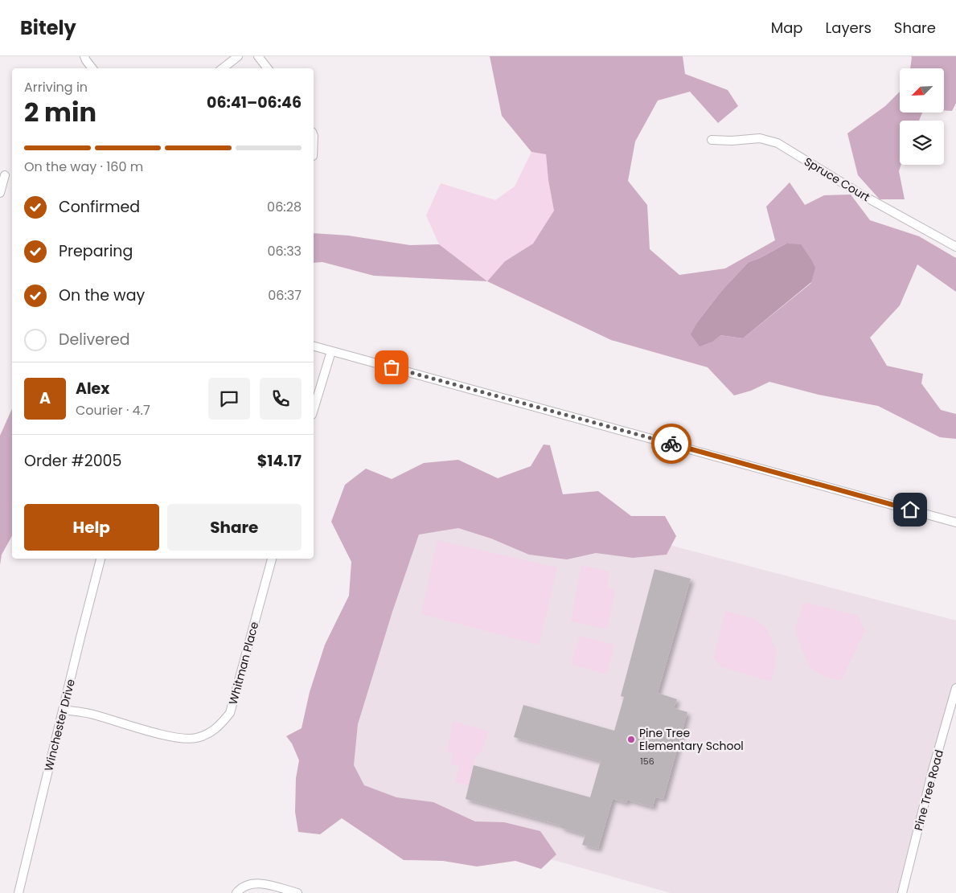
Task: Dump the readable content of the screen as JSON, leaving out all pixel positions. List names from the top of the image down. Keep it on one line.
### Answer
{"streets":{"street":["Spruce Court","Whitman Place","Winchester Drive","Pine Tree Road"]},"crossings":[["Whitman Place","Winchester Drive"]],"places":["Pine Tree Elementary School"],"house_numbers":["156"],"north":"bottom left","page":{"header":"Bitely","nav":["Map","Layers","Share"],"heading":["2 min","Arriving in","06:41–06:46"],"panel":["Alex","Courier · 4.7","Order #2005","$14.17"],"bar":"On the way · 160 m","list":[["Confirmed","06:28"],["Preparing","06:33"],["On the way","06:37"],"Delivered"],"round":"A","buttons":["Help","Share"]}}
